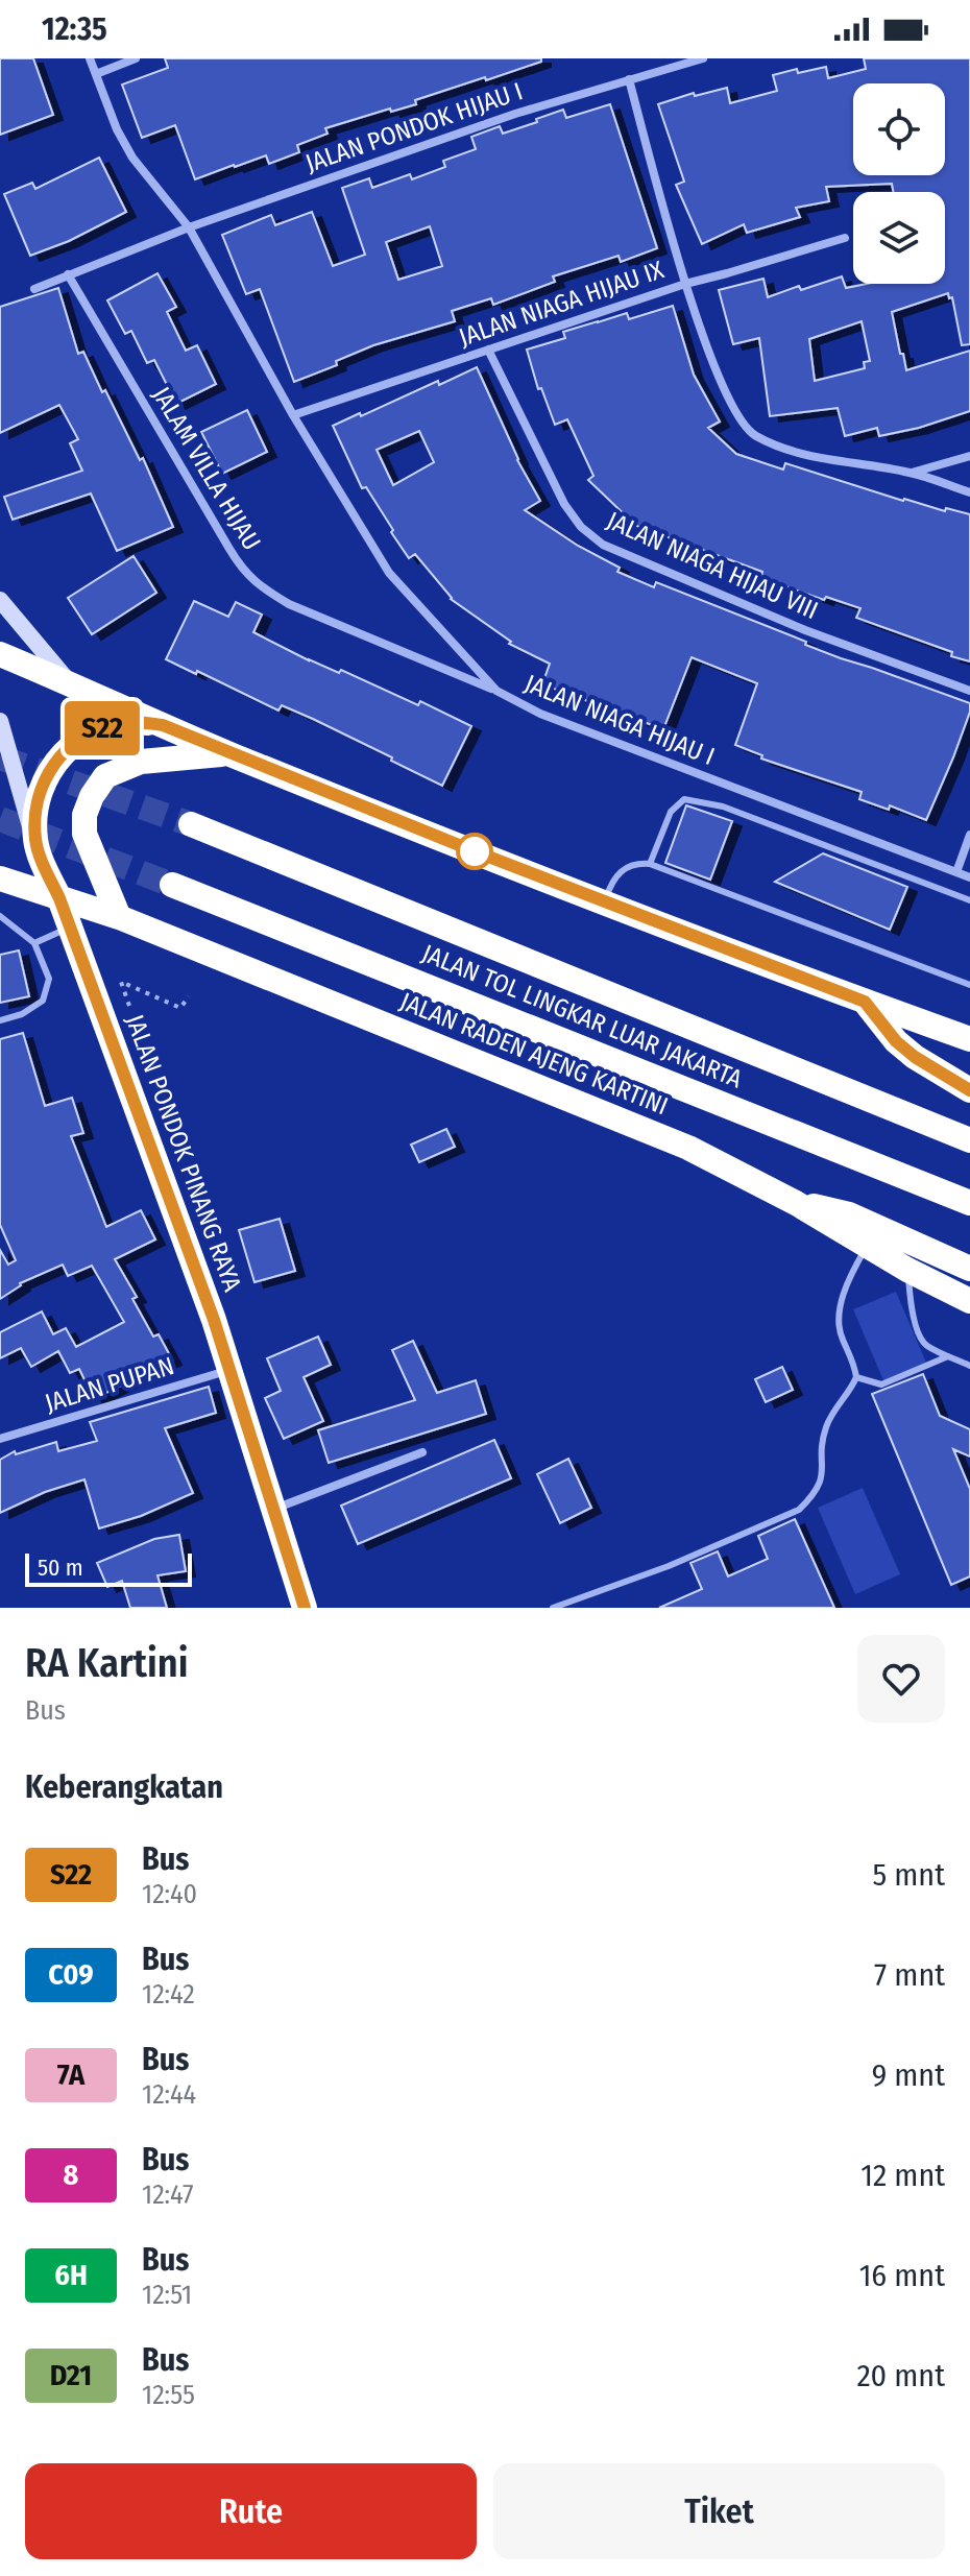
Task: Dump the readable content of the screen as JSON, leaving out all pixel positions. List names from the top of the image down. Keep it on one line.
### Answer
{"streets":{"highway":["JALAN TOL LINGKAR LUAR JAKARTA","JALAN RADEN AJENG KARTINI","JALAN PONDOK PINANG RAYA"],"street":["JALAN PONDOK HIJAU I","JALAN NIAGA HIJAU IX","JALAM VILLA HIJAU","JALAN NIAGA HIJAU VIII","JALAN NIAGA HIJAU I","JALAN PUPAN"]},"crossings":[["JALAN PONDOK HIJAU I","JALAN NIAGA HIJAU I"],["JALAN NIAGA HIJAU IX","JALAN NIAGA HIJAU VIII"],["JALAN NIAGA HIJAU IX","JALAN NIAGA HIJAU I"],["JALAM VILLA HIJAU","JALAN NIAGA HIJAU I"],["JALAN RADEN AJENG KARTINI","JALAN PONDOK PINANG RAYA"],["JALAN PONDOK PINANG RAYA","JALAN PUPAN"]],"lines":["bus line S22"],"scale_bar":"50 m","page":{"status":"12:35","on_map":"S22","scale":"50 m","heading":[["RA Kartini","Bus"],"Keberangkatan"],"list":[{"mark":"S22","name":"Bus","note":"12:40","value":"5 mnt"},{"mark":"C09","name":"Bus","note":"12:42","value":"7 mnt"},{"mark":"7A","name":"Bus","note":"12:44","value":"9 mnt"},{"mark":"8","name":"Bus","note":"12:47","value":"12 mnt"},{"mark":"6H","name":"Bus","note":"12:51","value":"16 mnt"},{"mark":"D21","name":"Bus","note":"12:55","value":"20 mnt"}],"buttons":["Rute","Tiket"]}}
